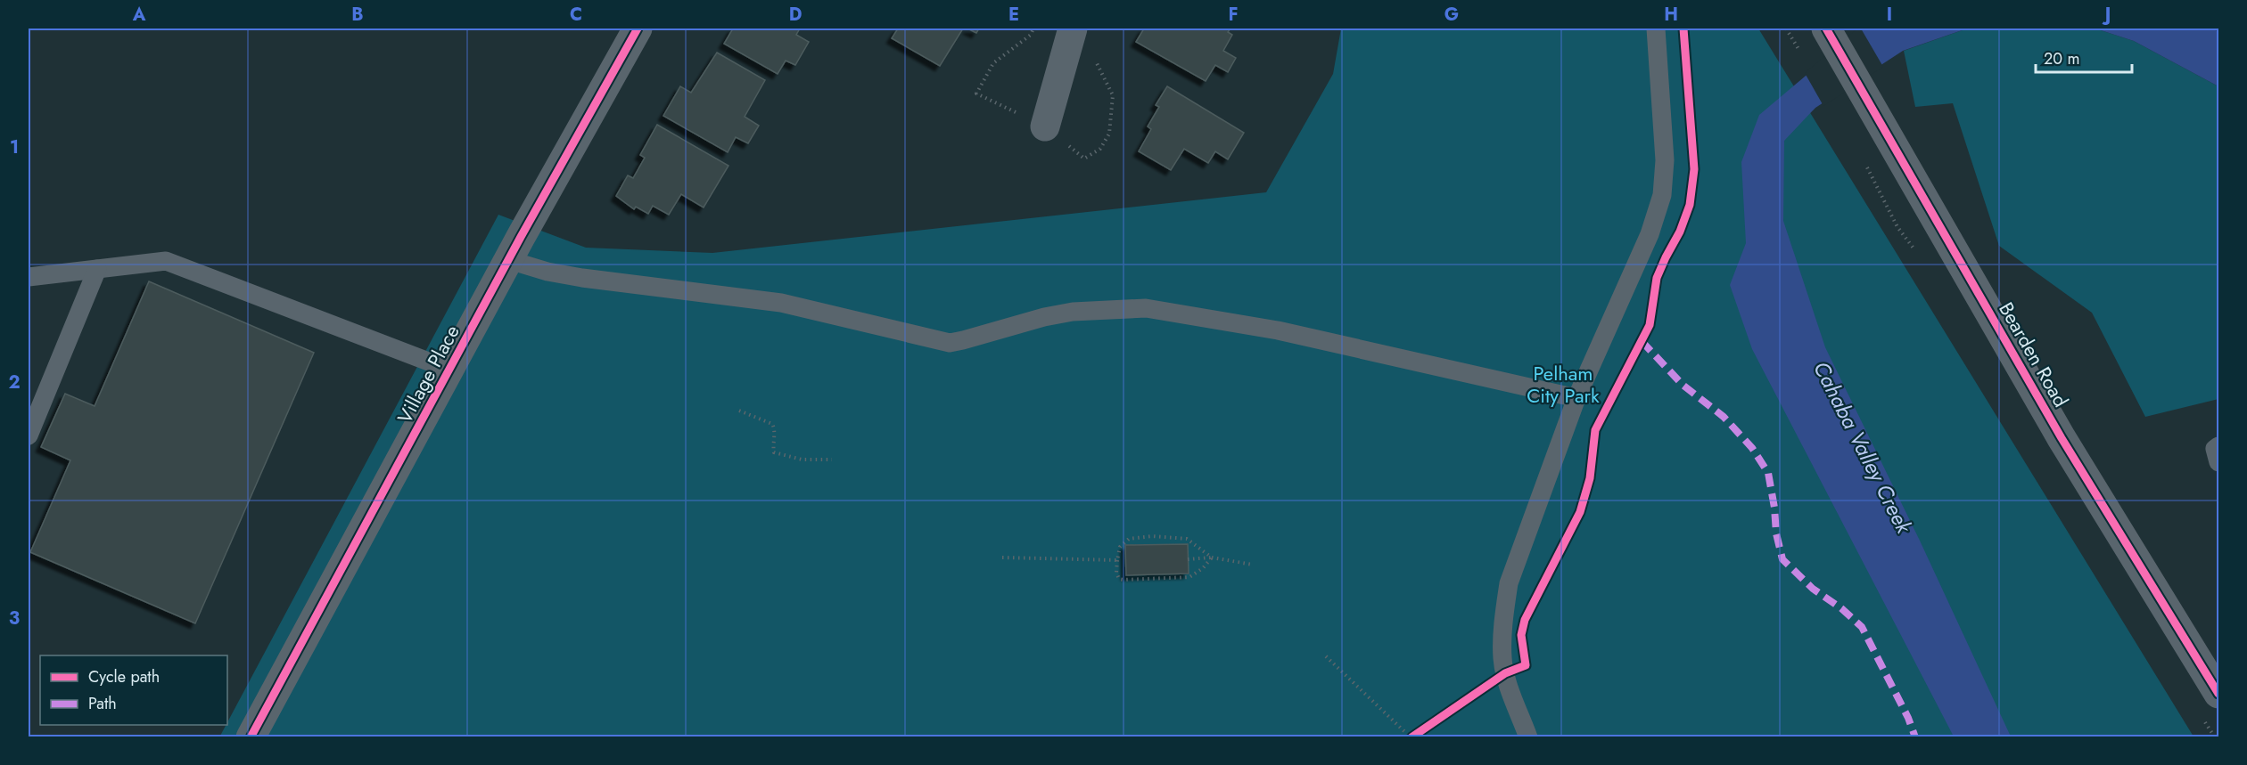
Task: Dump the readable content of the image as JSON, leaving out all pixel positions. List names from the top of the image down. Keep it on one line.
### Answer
{"streets":{"street":["Bearden Road","Village Place"]},"water":["Cahaba Valley Creek"],"parks":["Pelham City Park"],"legend":["Cycle path","Path"],"scale_bar":"20 m","grid":{"columns":["A","B","C","D","E","F","G","H","I","J"],"rows":["1","2","3"]}}
